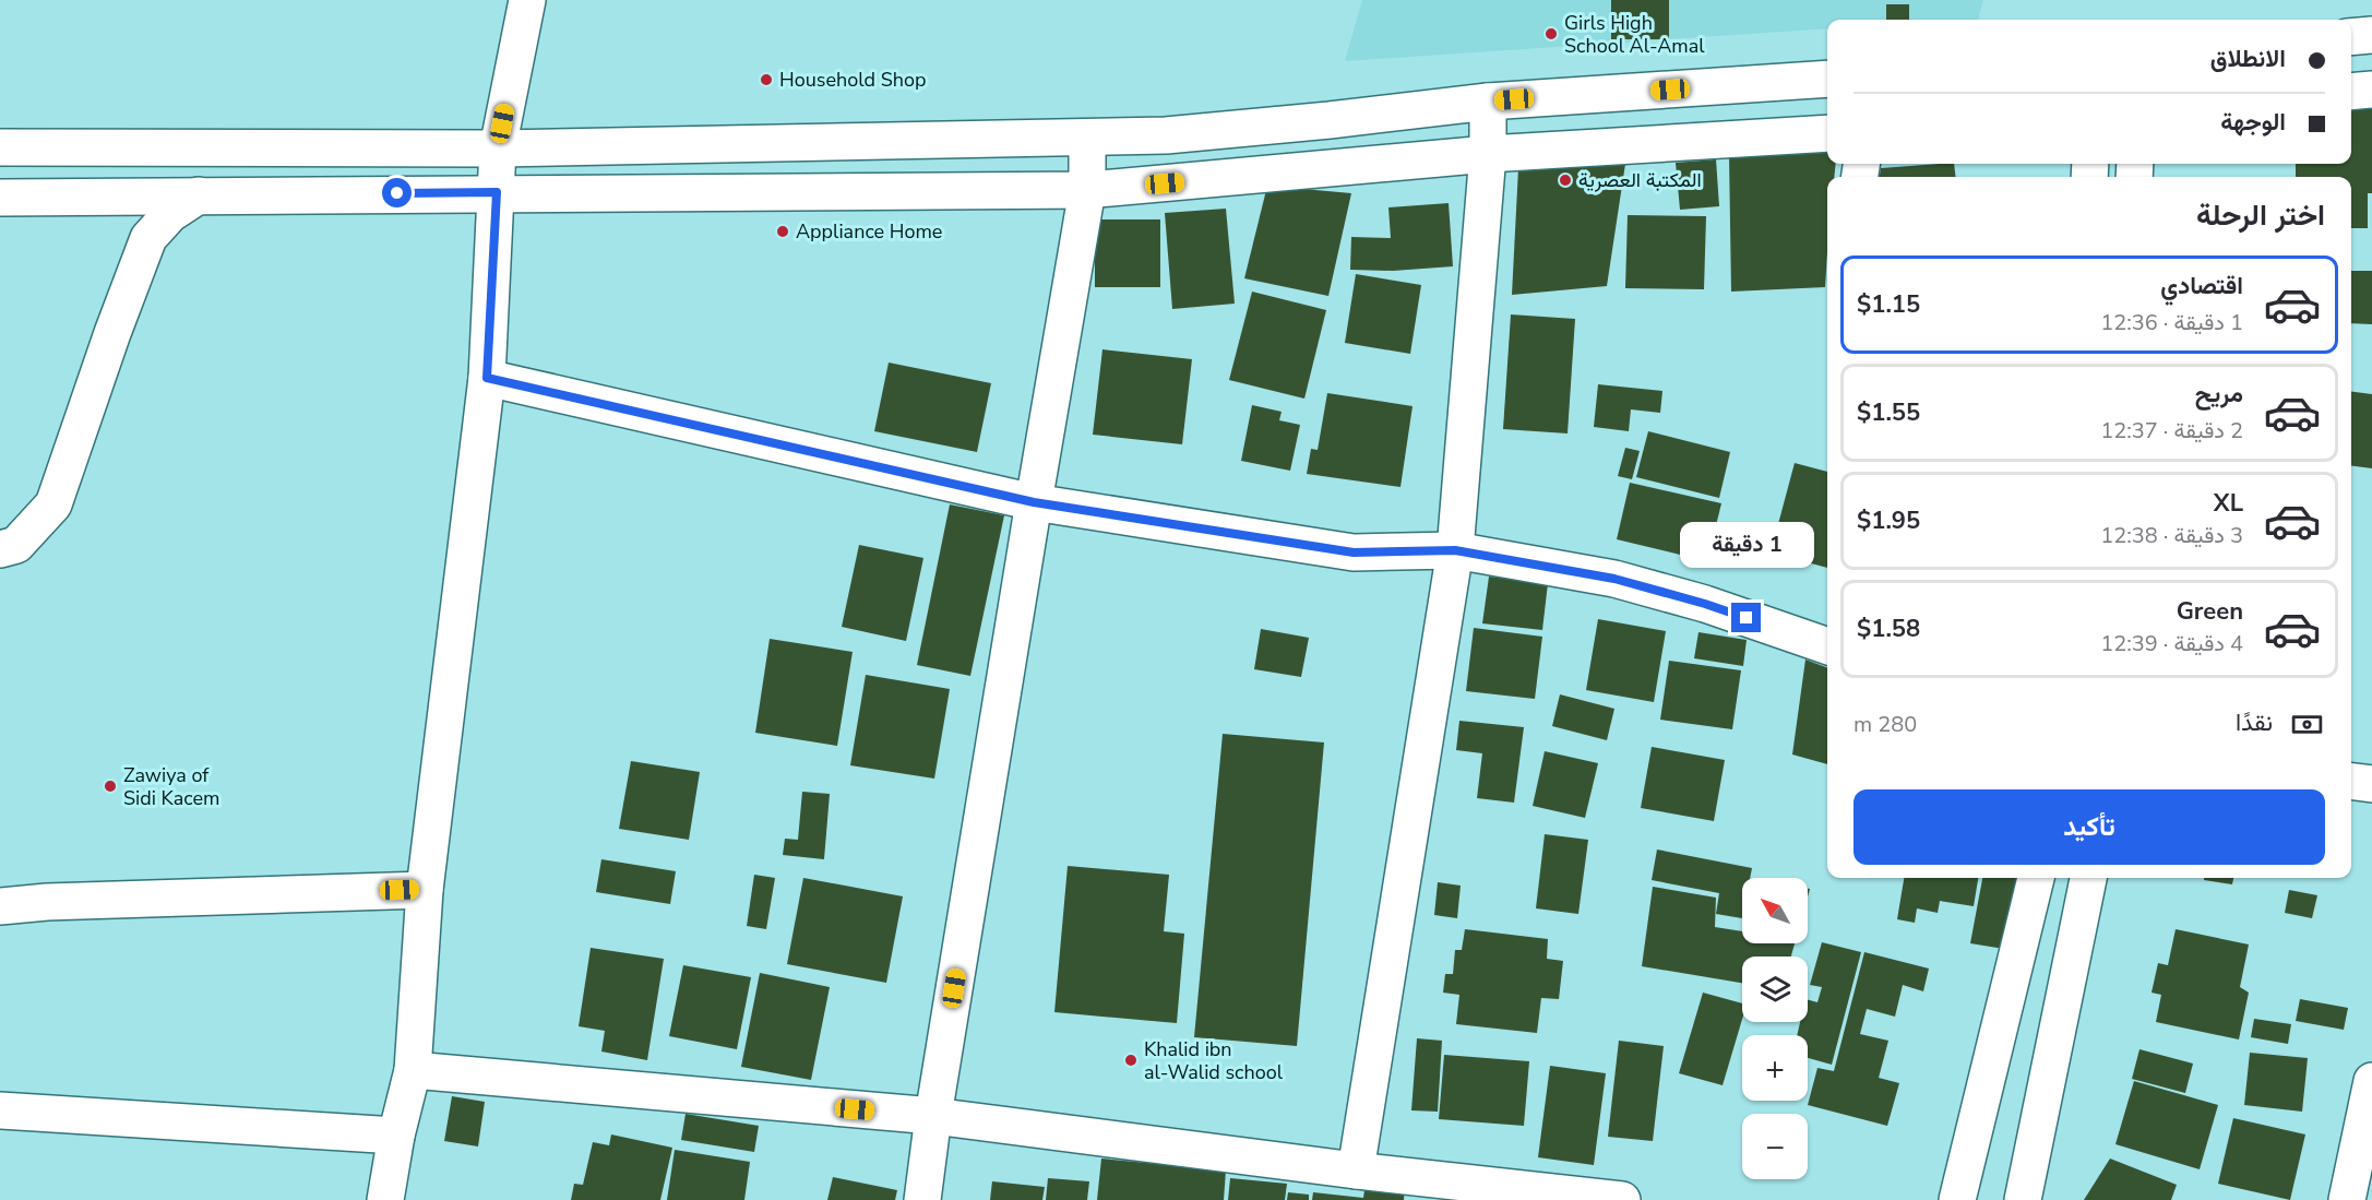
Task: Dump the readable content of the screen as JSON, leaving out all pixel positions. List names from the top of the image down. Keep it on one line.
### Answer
{"places":["Girls High School Al-Amal","Household Shop","المكتبة العصرية","Appliance Home","Zawiya of Sidi Kacem","Khalid ibn al-Walid school"],"north":"top left","page":{"banner":["الانطلاق","الوجهة"],"heading":"اختر الرحلة","list":[{"name":"اقتصادي","note":"1 دقيقة · 12:36","value":"$1.15"},{"name":"مريح","note":"2 دقيقة · 12:37","value":"$1.55"},{"name":"XL","note":"3 دقيقة · 12:38","value":"$1.95"},{"name":"Green","note":"4 دقيقة · 12:39","value":"$1.58"}],"bubble":"1 دقيقة","pay":["نقدًا","280 m"],"buttons":"تأكيد","map_buttons":["+","−"]}}
